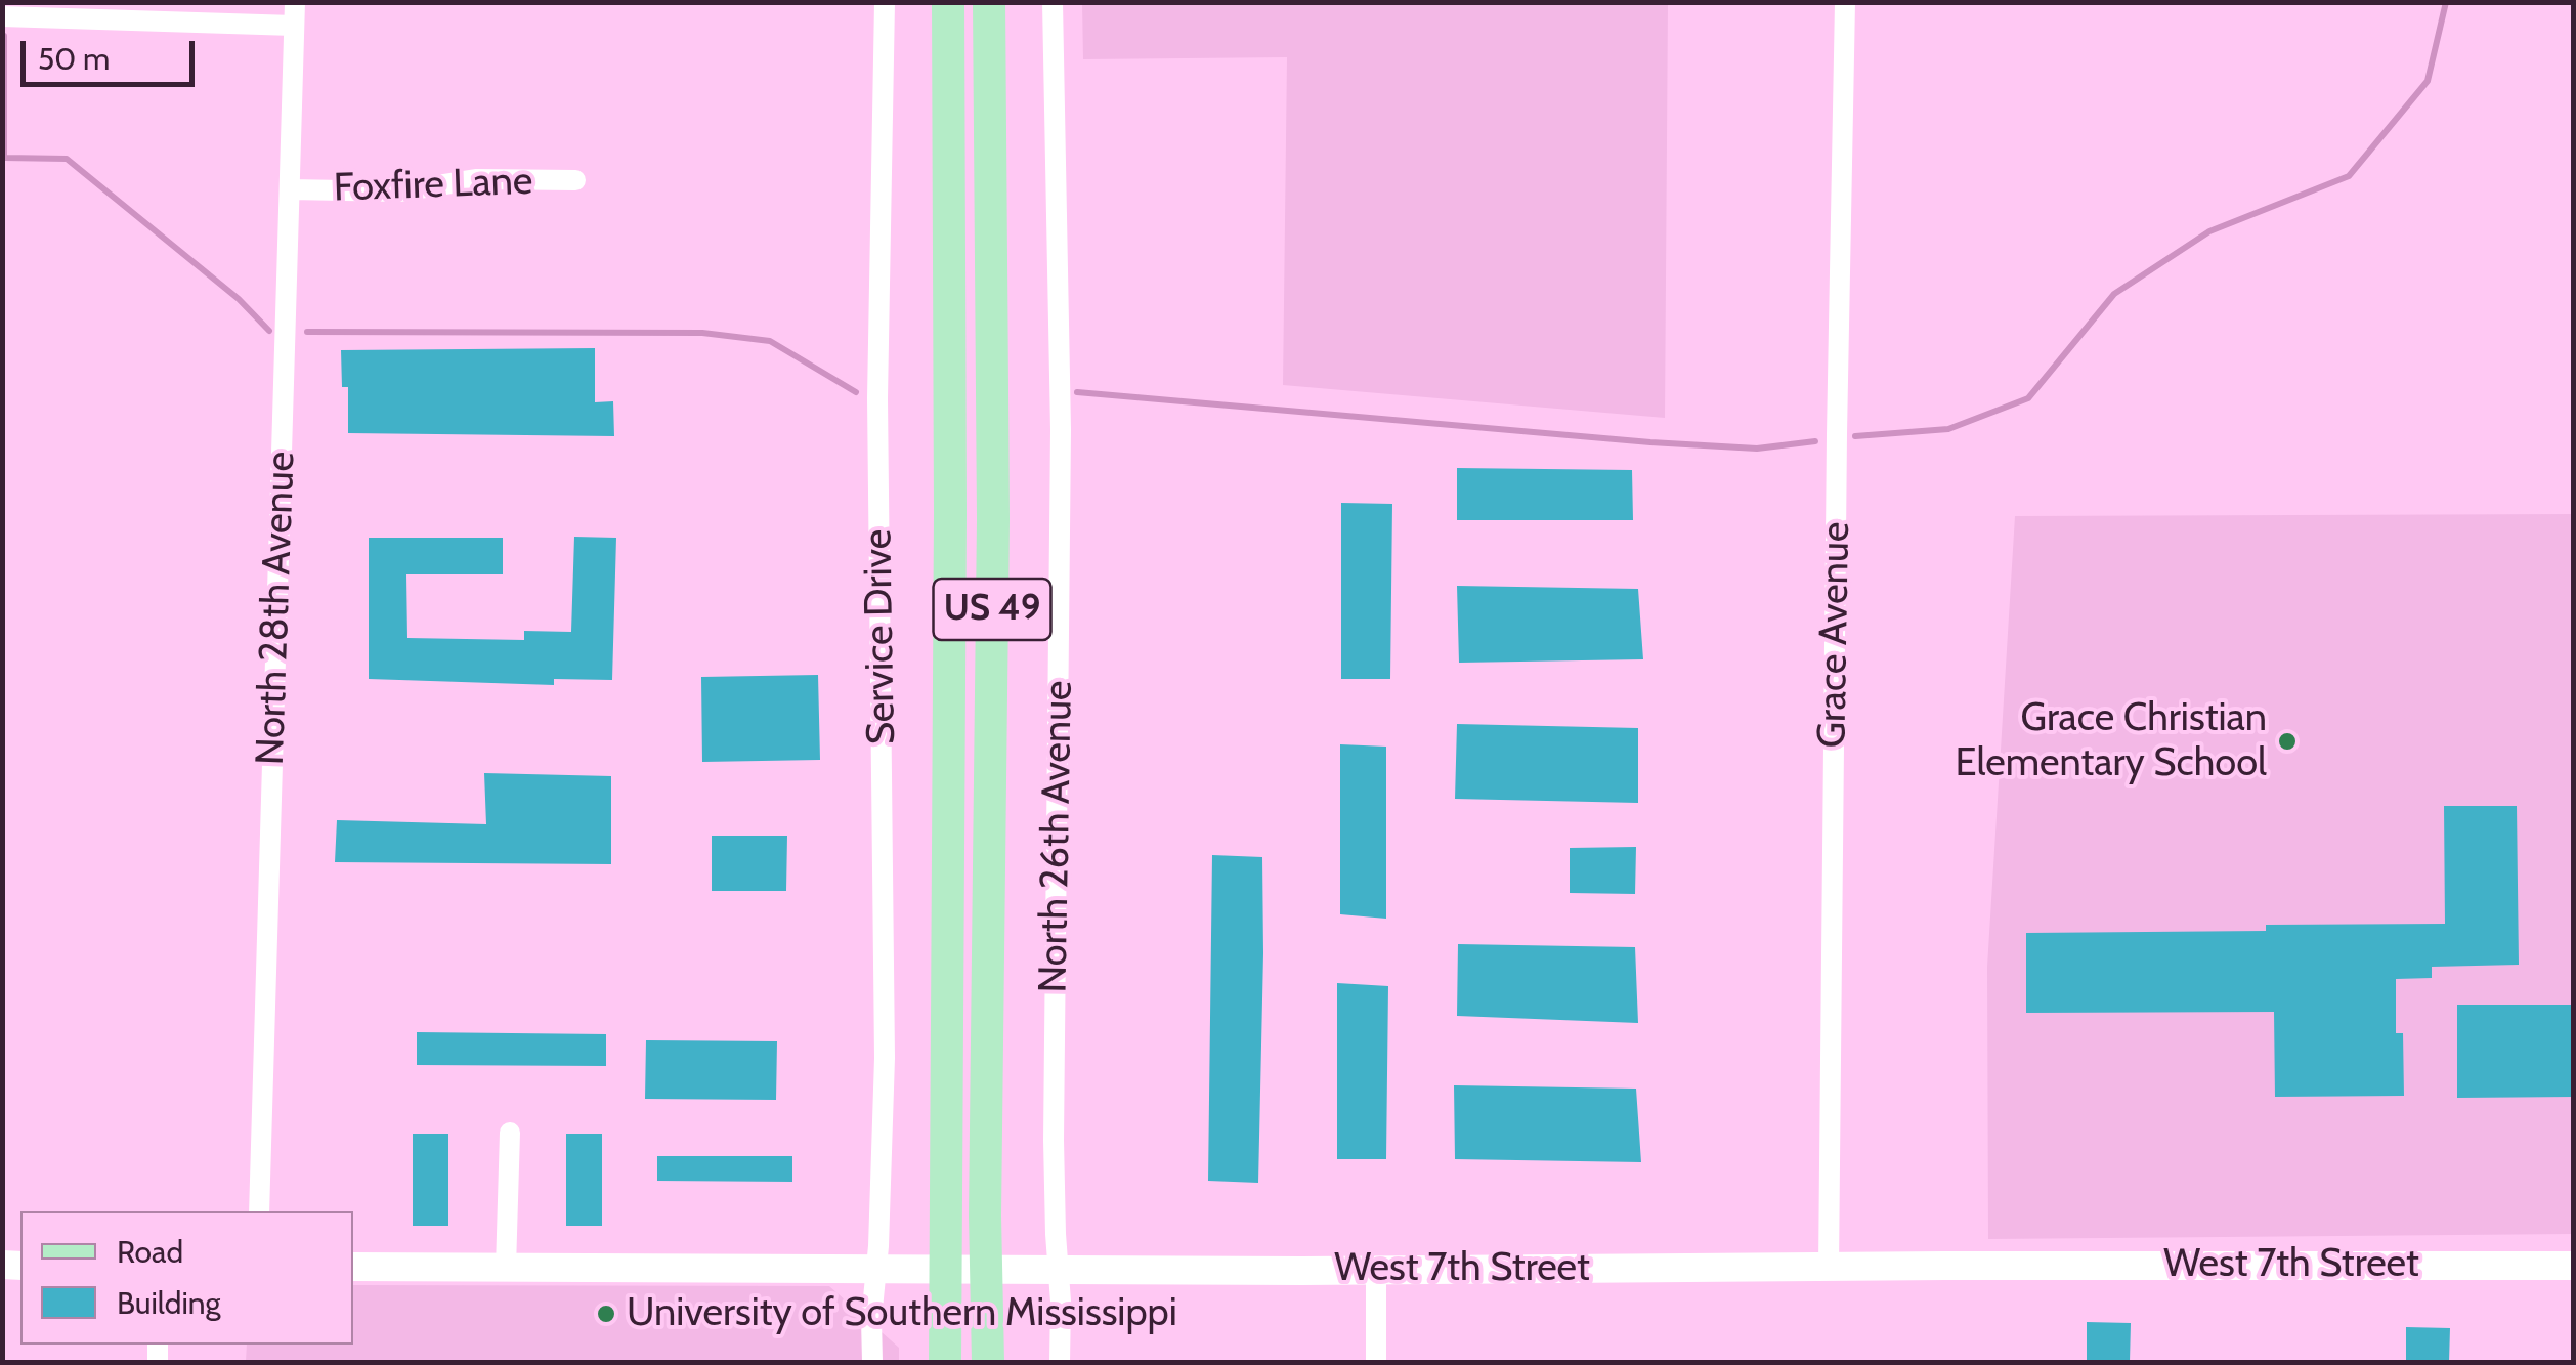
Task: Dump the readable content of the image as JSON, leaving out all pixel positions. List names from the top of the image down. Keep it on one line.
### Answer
{"streets":{"main road":["US 49","West 7th Street"],"street":["Foxfire Lane","North 28th Avenue","Grace Avenue","Service Drive","North 26th Avenue"]},"crossings":[["Foxfire Lane","North 28th Avenue"],["Grace Avenue","West 7th Street"],["Service Drive","West 7th Street"],["North 26th Avenue","West 7th Street"]],"places":["Grace Christian Elementary School","University of Southern Mississippi"],"legend":["Road","Building"],"scale_bar":"50 m"}
